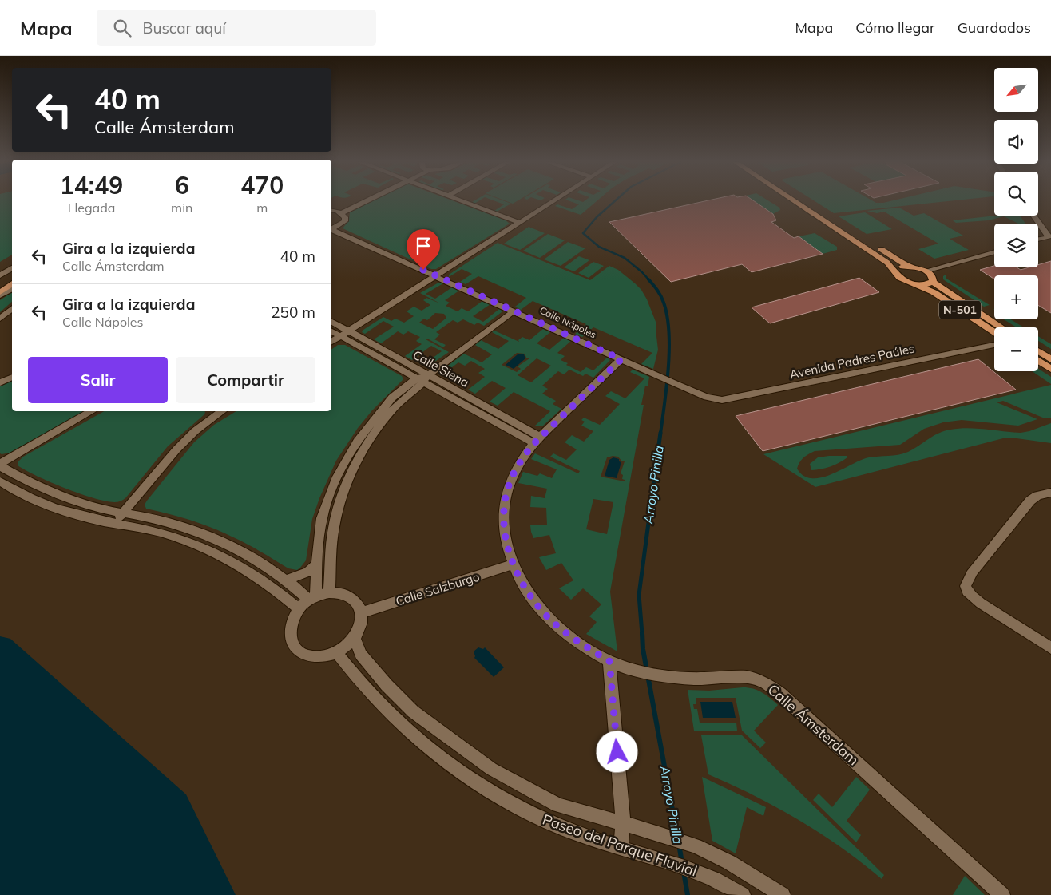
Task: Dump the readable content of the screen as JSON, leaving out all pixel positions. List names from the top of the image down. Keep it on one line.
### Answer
{"streets":{"highway":["N-501"],"street":["Calle Nápoles","Avenida Padres Paúles","Calle Siena","Calle Salzburgo","Calle Ámsterdam","Paseo del Parque Fluvial"]},"crossings":[["Calle Nápoles","Avenida Padres Paúles"],["Calle Nápoles","Calle Ámsterdam"],["Calle Siena","Calle Ámsterdam"],["Calle Salzburgo","Calle Ámsterdam"],["Calle Salzburgo","Paseo del Parque Fluvial"]],"water":["Arroyo Pinilla"],"north":"bottom left","page":{"header":"Mapa","search":"Buscar aquí","nav":["Mapa","Cómo llegar","Guardados"],"map_buttons":["+","−"],"turn":["40 m","Calle Ámsterdam"],"eta":["14:49","Llegada","6","min","470","m"],"list":[{"name":"Gira a la izquierda","note":"Calle Ámsterdam","value":"40 m"},{"name":"Gira a la izquierda","note":"Calle Nápoles","value":"250 m"}],"buttons":["Salir","Compartir"]}}
